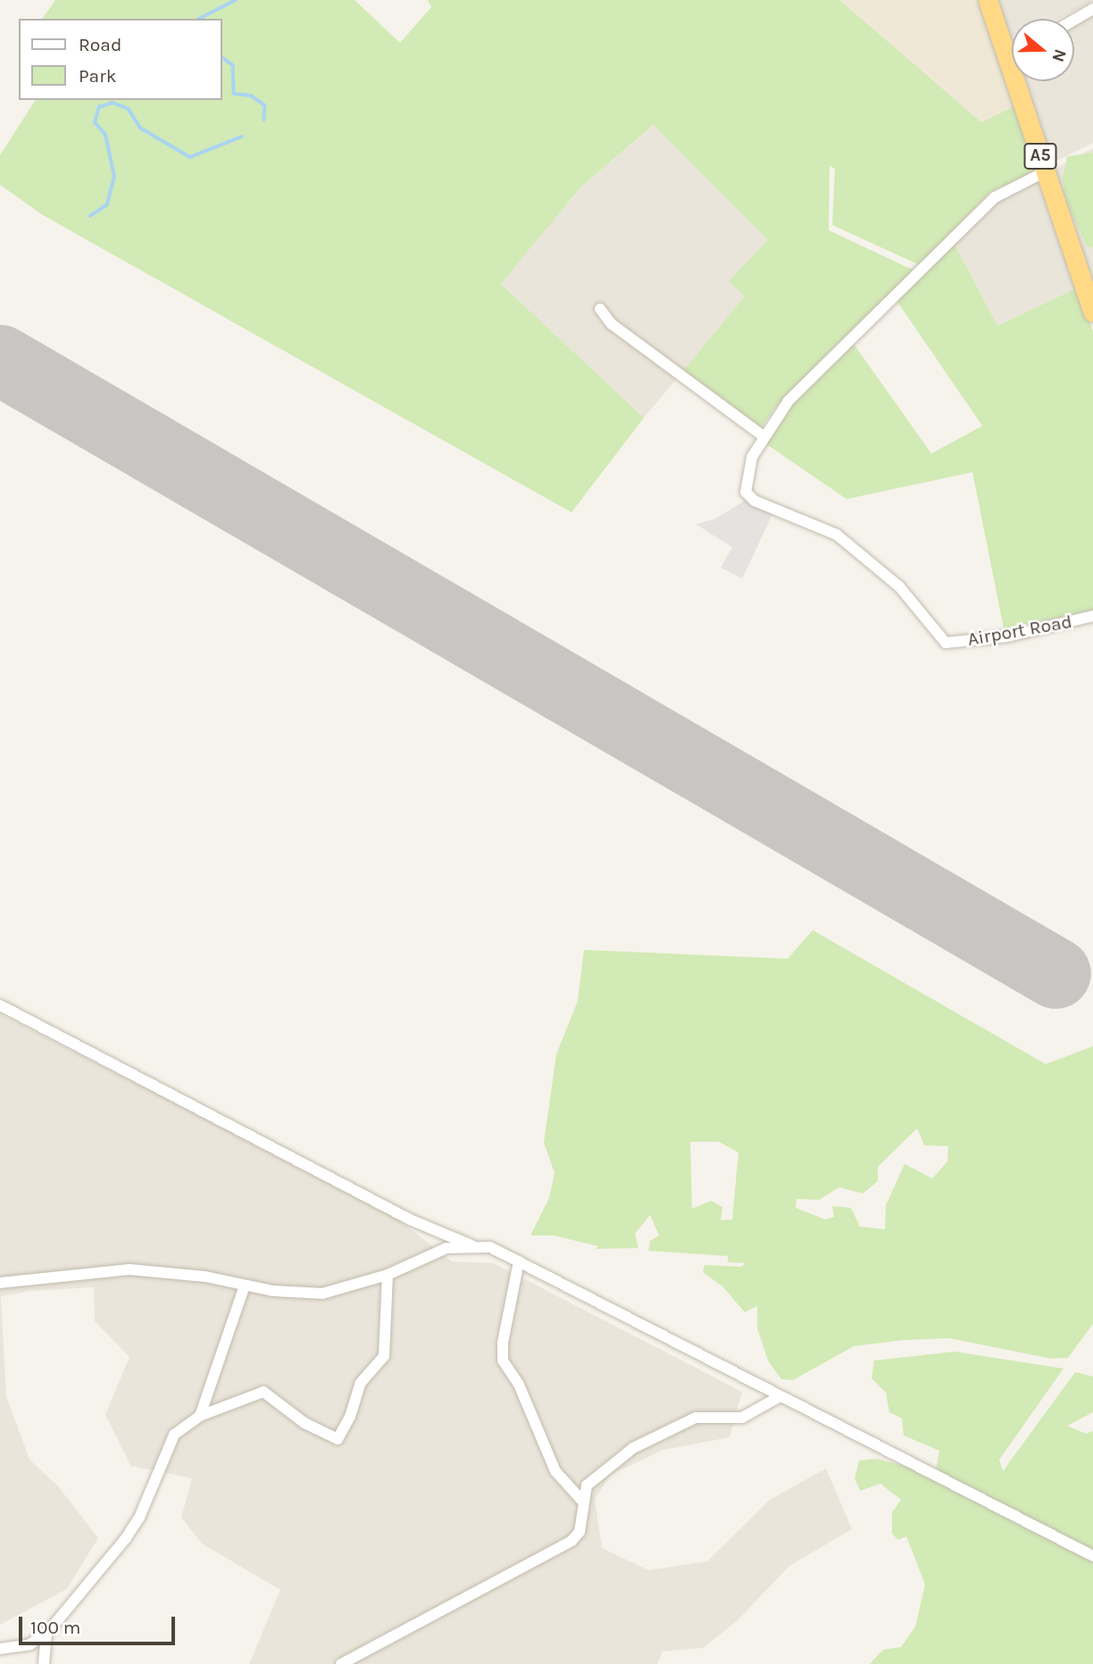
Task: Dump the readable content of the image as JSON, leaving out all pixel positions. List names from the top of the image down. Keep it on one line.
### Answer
{"streets":{"highway":["A5"],"street":["Airport Road"]},"legend":["Road","Park"],"scale_bar":"100 m","north":"right"}
